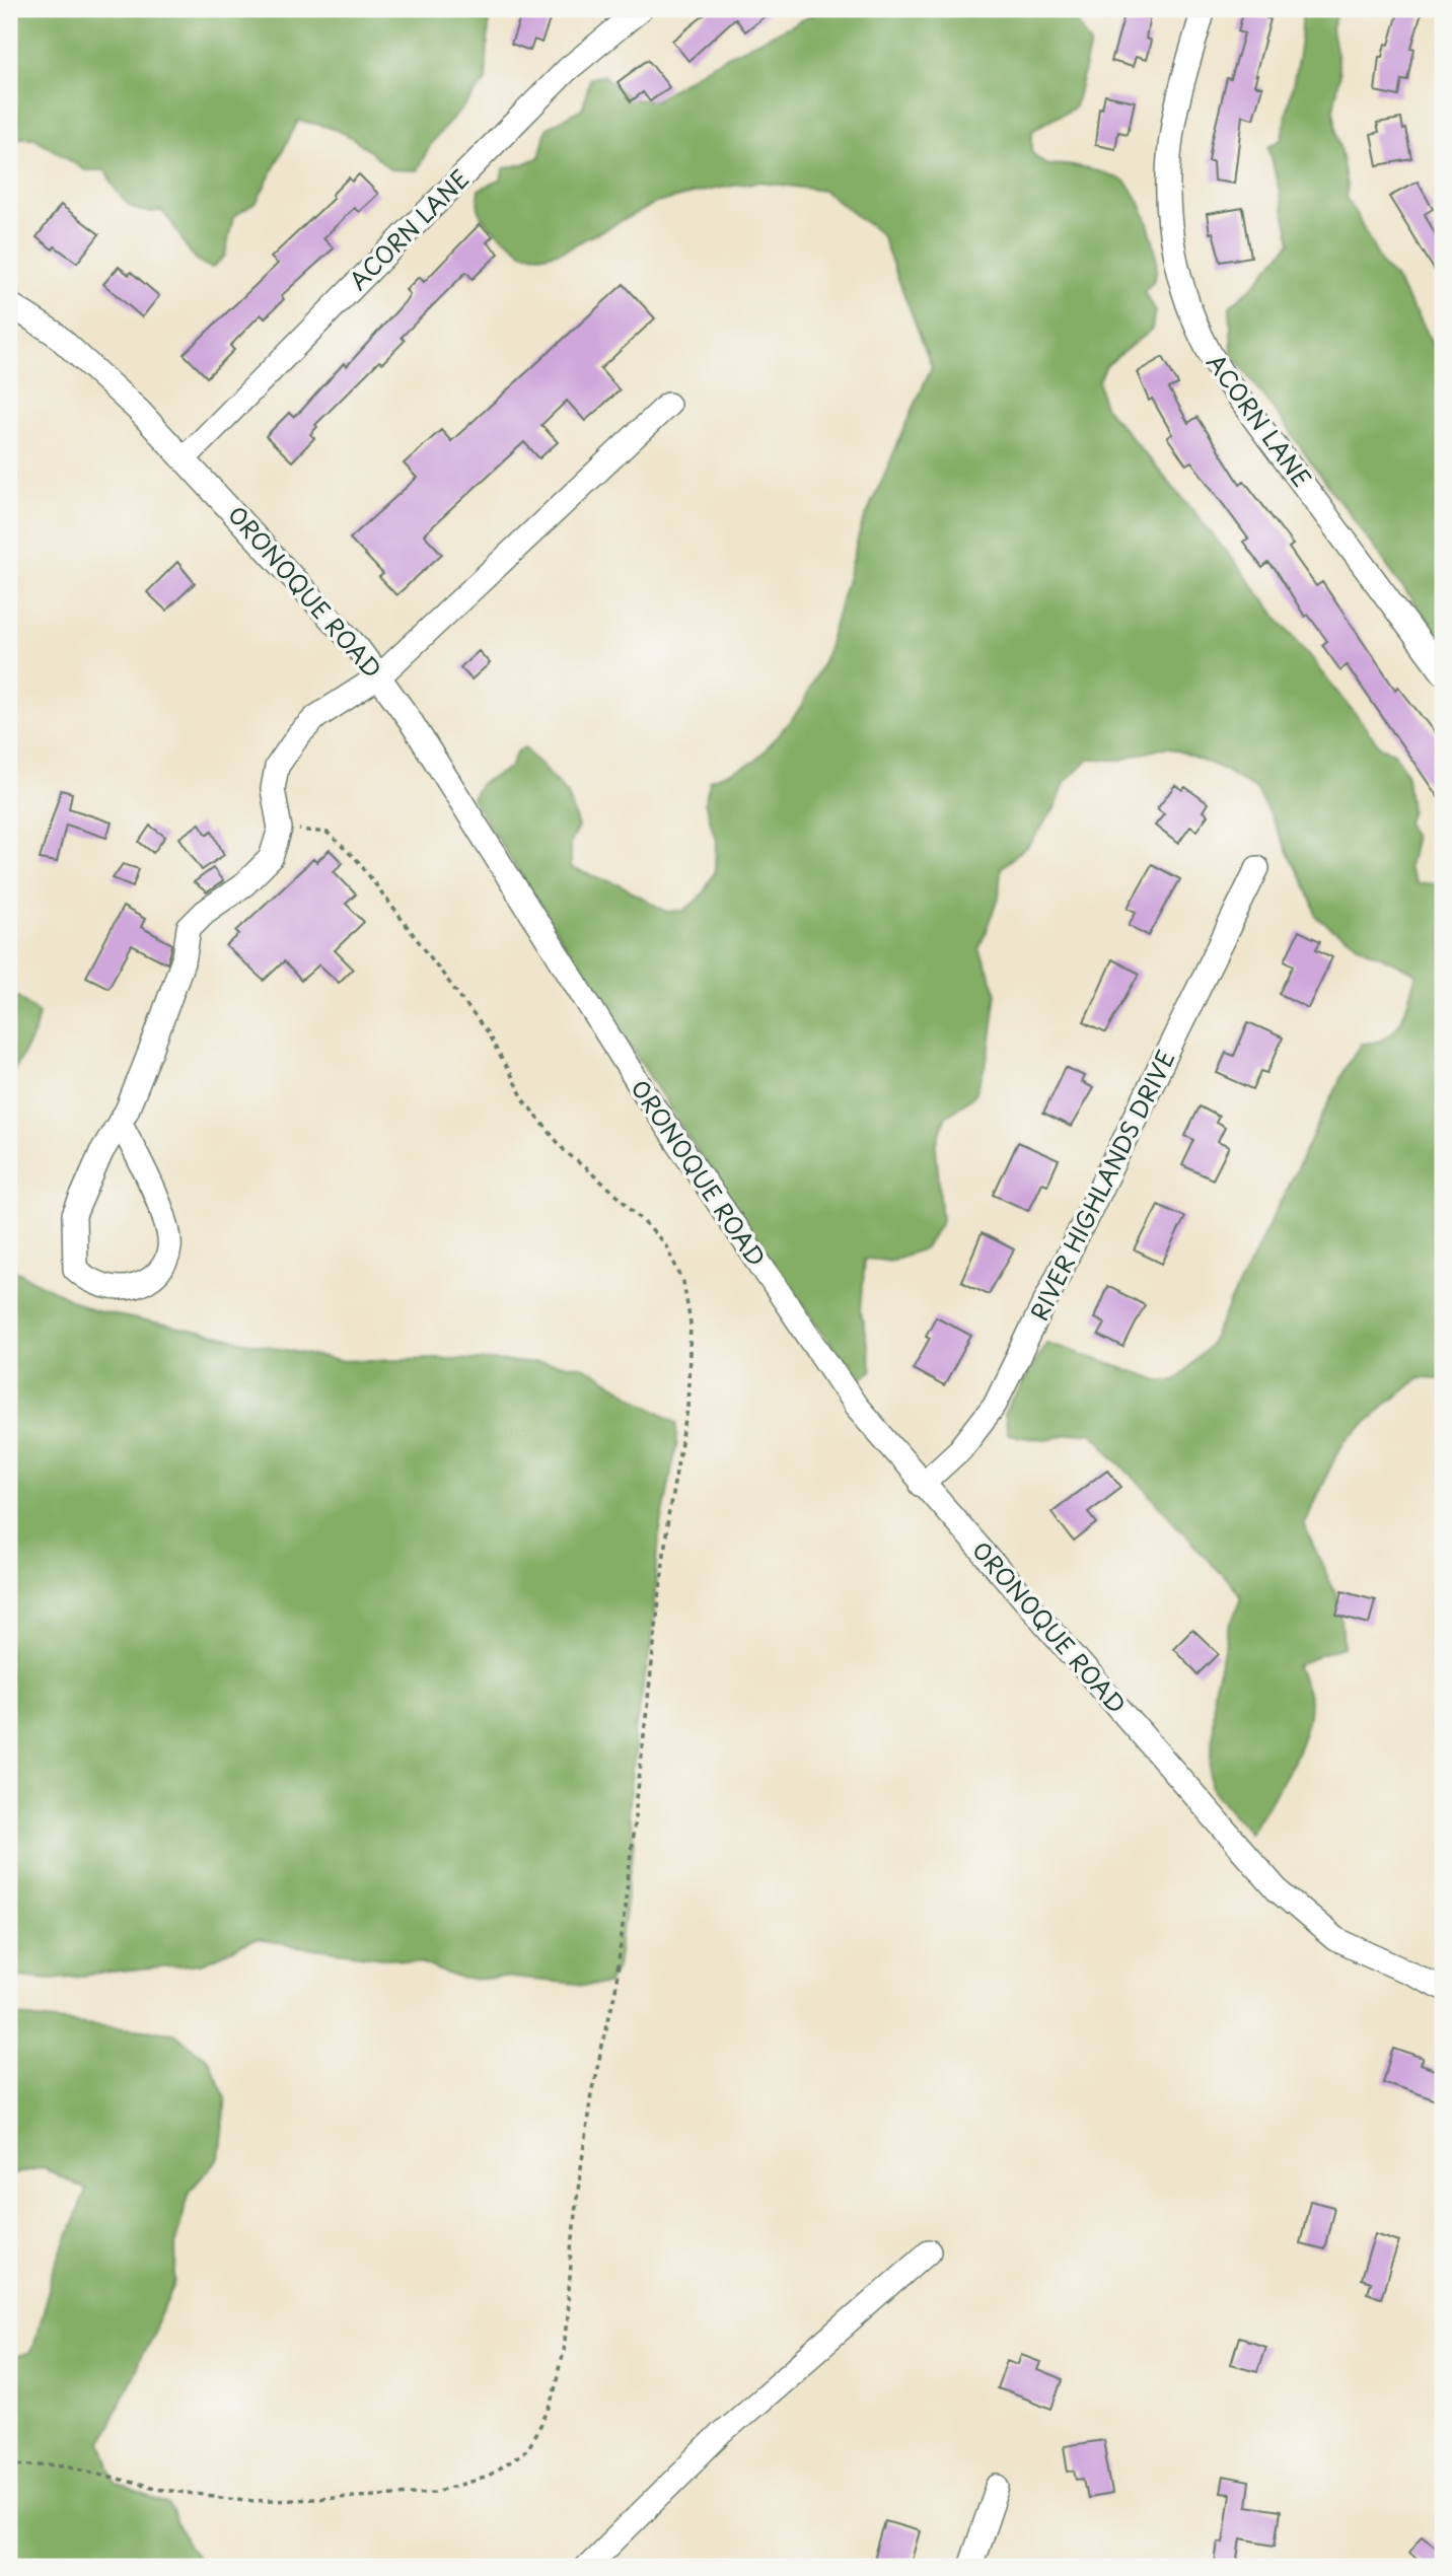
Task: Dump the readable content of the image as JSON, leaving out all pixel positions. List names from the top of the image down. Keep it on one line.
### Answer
{"streets":{"street":["ACORN LANE","ORONOQUE ROAD","RIVER HIGHLANDS DRIVE"]},"crossings":[["ACORN LANE","ORONOQUE ROAD"],["ORONOQUE ROAD","RIVER HIGHLANDS DRIVE"]]}
